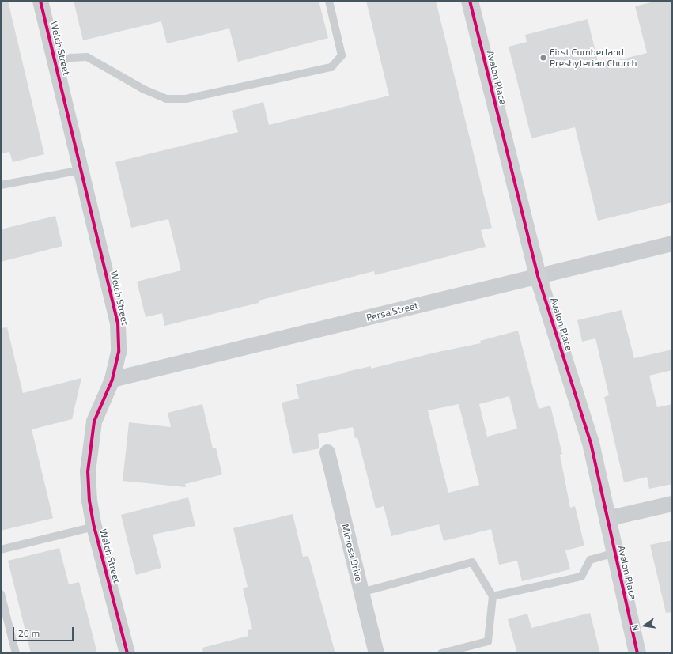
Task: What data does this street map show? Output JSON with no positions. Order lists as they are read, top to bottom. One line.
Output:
{"streets":{"street":["Welch Street","Avalon Place","Persa Street","Mimosa Drive"]},"crossings":[["Welch Street","Persa Street"],["Avalon Place","Persa Street"]],"places":["First Cumberland Presbyterian Church"],"scale_bar":"20 m","north":"left"}
